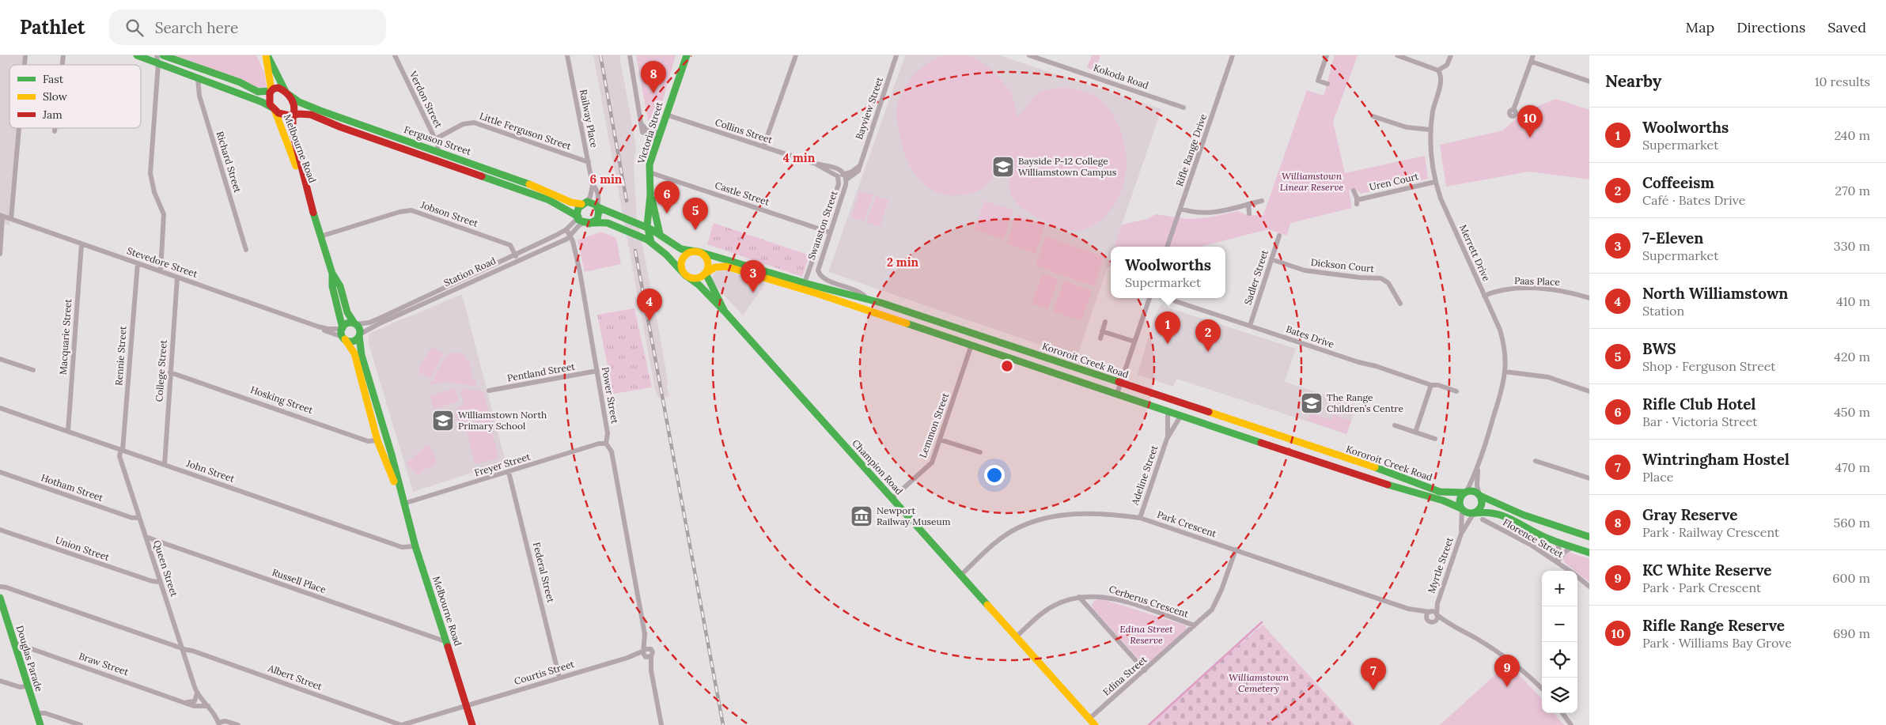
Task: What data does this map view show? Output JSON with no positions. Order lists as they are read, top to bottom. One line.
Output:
{"streets":{"main road":["Victoria Street","Ferguson Street","Melbourne Road","Kororoit Creek Road","Champion Road","Douglas Parade"],"street":["Kokoda Road","Verdon Street","Bayview Street","Railway Place","Little Ferguson Street","Collins Street","Rifle Range Drive","Richard Street","Uren Court","Castle Street","Jobson Street","Swanston Street","Merrett Drive","Stevedore Street","Dickson Court","Station Road","Sadler Street","Paas Place","Macquarie Street","Bates Drive","Rennie Street","College Street","Pentland Street","Power Street","Hosking Street","Lemmon Street","Freyer Street","John Street","Adeline Street","Hotham Street","Park Crescent","Florence Street","Union Street","Myrtle Street","Queen Street","Federal Street","Russell Place","Cerberus Crescent","Braw Street","Courtis Street","Edina Street","Albert Street"]},"crossings":[["Verdon Street","Little Ferguson Street"],["Verdon Street","Ferguson Street"],["Bayview Street","Swanston Street"],["Railway Place","Little Ferguson Street"],["Railway Place","Ferguson Street"],["Railway Place","Station Road"],["Collins Street","Victoria Street"],["Collins Street","Swanston Street"],["Victoria Street","Castle Street"],["Ferguson Street","Melbourne Road"],["Ferguson Street","Station Road"],["Melbourne Road","Jobson Street"],["Melbourne Road","Stevedore Street"],["Melbourne Road","Station Road"],["Melbourne Road","Hosking Street"],["Melbourne Road","Freyer Street"],["Melbourne Road","John Street"],["Melbourne Road","Russell Place"],["Melbourne Road","Courtis Street"],["Melbourne Road","Albert Street"],["Uren Court","Merrett Drive"],["Castle Street","Swanston Street"],["Jobson Street","Station Road"],["Swanston Street","Kororoit Creek Road"],["Merrett Drive","Paas Place"],["Merrett Drive","Kororoit Creek Road"],["Merrett Drive","Myrtle Street"],["Stevedore Street","Station Road"],["Stevedore Street","Macquarie Street"],["Stevedore Street","Rennie Street"],["Stevedore Street","College Street"],["Dickson Court","Sadler Street"],["Station Road","Power Street"],["Sadler Street","Bates Drive"],["Macquarie Street","John Street"],["Rennie Street","John Street"],["Rennie Street","Queen Street"],["Kororoit Creek Road","Lemmon Street"],["Kororoit Creek Road","Champion Road"],["Kororoit Creek Road","Adeline Street"],["Kororoit Creek Road","Myrtle Street"],["College Street","Hosking Street"],["College Street","John Street"],["Pentland Street","Power Street"],["Power Street","Freyer Street"],["Power Street","Courtis Street"],["Lemmon Street","Champion Road"],["Freyer Street","Federal Street"],["Champion Road","Park Crescent"],["Champion Road","Cerberus Crescent"],["Champion Road","Edina Street"],["John Street","Queen Street"],["Adeline Street","Park Crescent"],["Hotham Street","Queen Street"],["Park Crescent","Myrtle Street"],["Park Crescent","Edina Street"],["Union Street","Queen Street"],["Queen Street","Russell Place"],["Queen Street","Albert Street"],["Federal Street","Courtis Street"],["Cerberus Crescent","Edina Street"],["Douglas Parade","Braw Street"],["Courtis Street","Albert Street"]],"parks":["Williamstown Linear Reserve","Edina Street Reserve","Williamstown Cemetery"],"places":{"school or university":["Bayside P-12 College Williamstown Campus","The Range Children’s Centre","Williamstown North Primary School"],"museum":["Newport Railway Museum"]},"legend":["Fast","Slow","Jam"],"page":{"header":"Pathlet","search":"Search here","nav":["Map","Directions","Saved"],"heading":["Nearby","10 results"],"pins":["8","10","6","5","3","4","1","2","9","7"],"list":[{"mark":"1","name":"Woolworths","note":"Supermarket","value":"240 m"},{"mark":"2","name":"Coffeeism","note":"Café · Bates Drive","value":"270 m"},{"mark":"3","name":"7-Eleven","note":"Supermarket","value":"330 m"},{"mark":"4","name":"North Williamstown","note":"Station","value":"410 m"},{"mark":"5","name":"BWS","note":"Shop · Ferguson Street","value":"420 m"},{"mark":"6","name":"Rifle Club Hotel","note":"Bar · Victoria Street","value":"450 m"},{"mark":"7","name":"Wintringham Hostel","note":"Place","value":"470 m"},{"mark":"8","name":"Gray Reserve","note":"Park · Railway Crescent","value":"560 m"},{"mark":"9","name":"KC White Reserve","note":"Park · Park Crescent","value":"600 m"},{"mark":"10","name":"Rifle Range Reserve","note":"Park · Williams Bay Grove","value":"690 m"}],"popup":["Woolworths","Supermarket"],"map_buttons":["+","−"]},"rings":["4 min","6 min","2 min"]}
